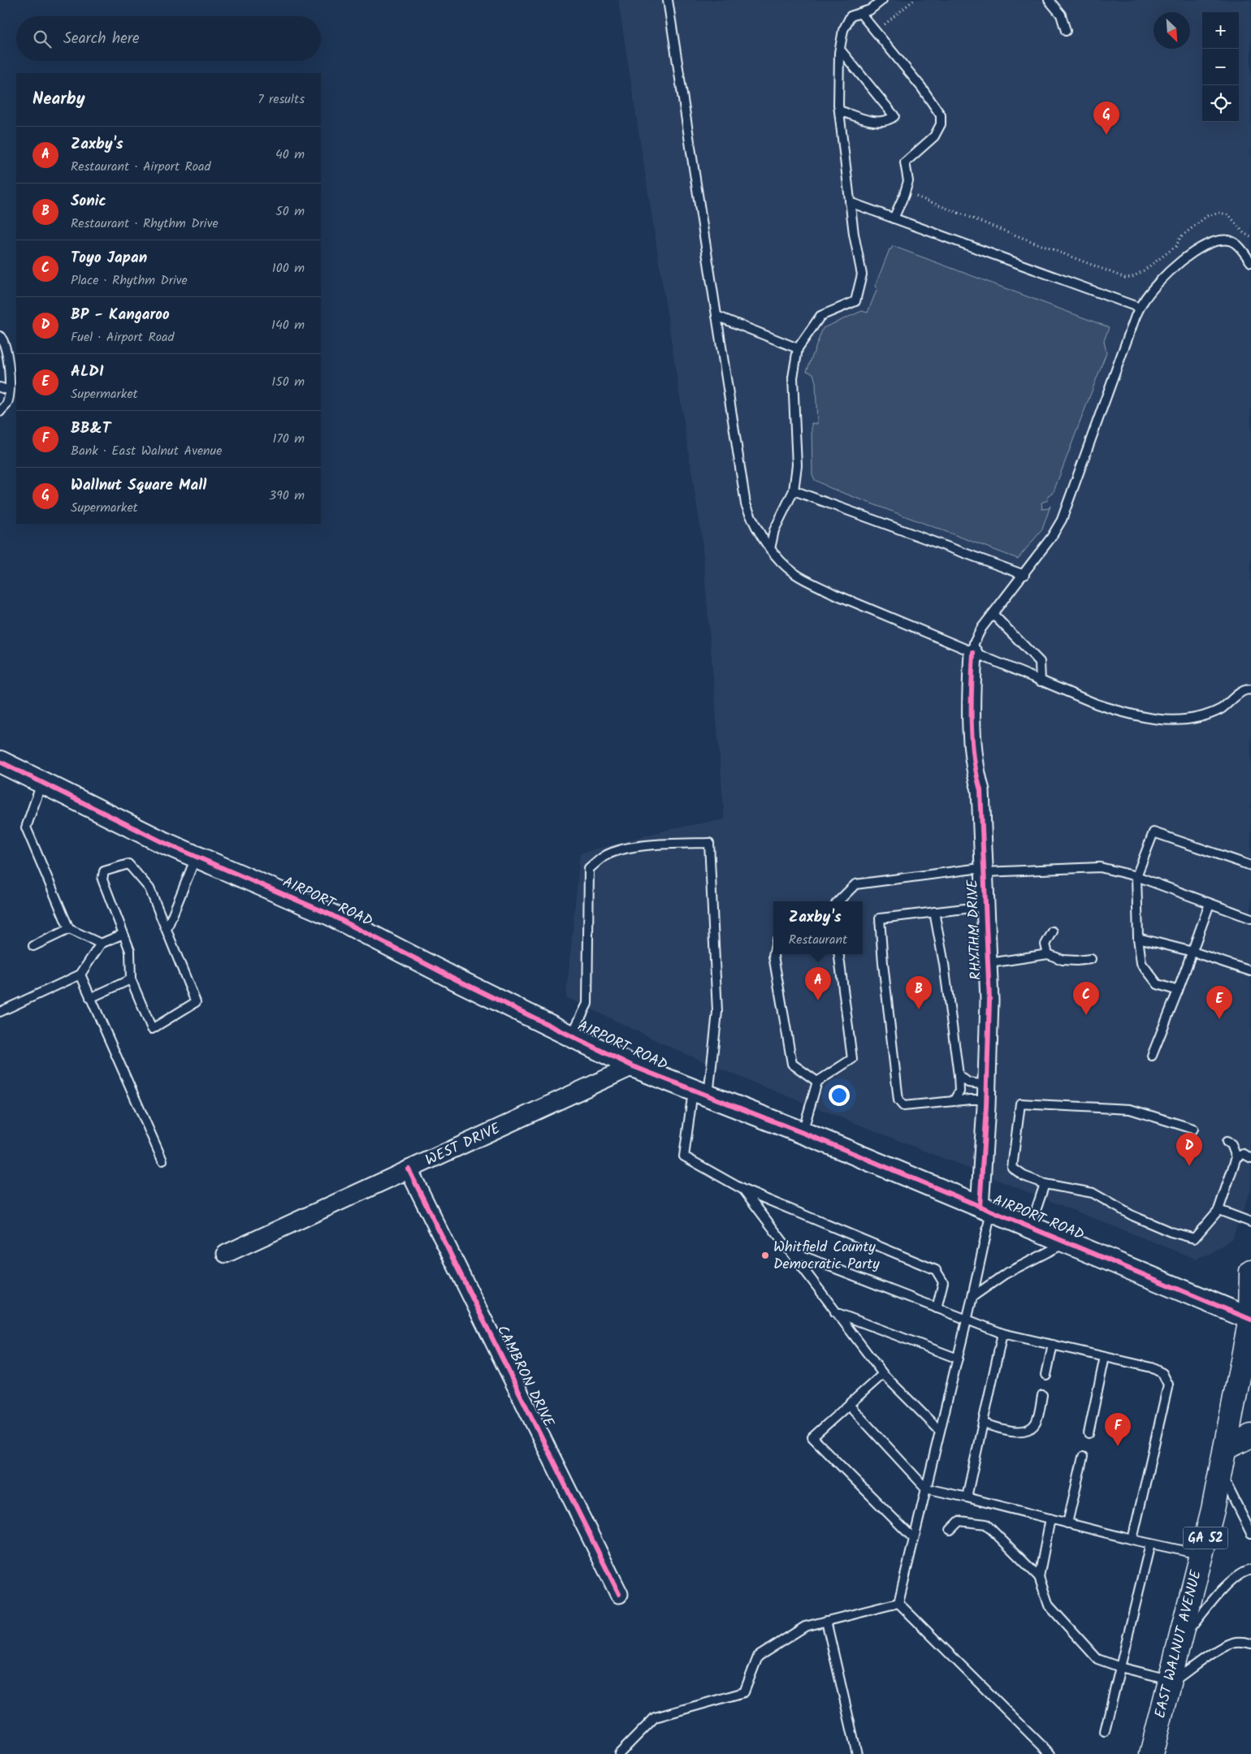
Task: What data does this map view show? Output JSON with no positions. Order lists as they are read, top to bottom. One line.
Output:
{"streets":{"main road":["GA 52","EAST WALNUT AVENUE"],"street":["AIRPORT ROAD","RHYTHM DRIVE","WEST DRIVE","CAMBRON DRIVE"]},"crossings":[["AIRPORT ROAD","RHYTHM DRIVE"],["AIRPORT ROAD","WEST DRIVE"],["AIRPORT ROAD","EAST WALNUT AVENUE"],["WEST DRIVE","CAMBRON DRIVE"]],"places":["Whitfield County Democratic Party"],"north":"bottom right","page":{"map_buttons":["+","−"],"search":"Search here","heading":["Nearby","7 results"],"pins":["G","A","B","C","E","D","F"],"list":[{"mark":"A","name":"Zaxby's","note":"Restaurant · Airport Road","value":"40 m"},{"mark":"B","name":"Sonic","note":"Restaurant · Rhythm Drive","value":"50 m"},{"mark":"C","name":"Toyo Japan","note":"Place · Rhythm Drive","value":"100 m"},{"mark":"D","name":"BP - Kangaroo","note":"Fuel · Airport Road","value":"140 m"},{"mark":"E","name":"ALDI","note":"Supermarket","value":"150 m"},{"mark":"F","name":"BB&T","note":"Bank · East Walnut Avenue","value":"170 m"},{"mark":"G","name":"Wallnut Square Mall","note":"Supermarket","value":"390 m"}],"popup":["Zaxby's","Restaurant"]}}
